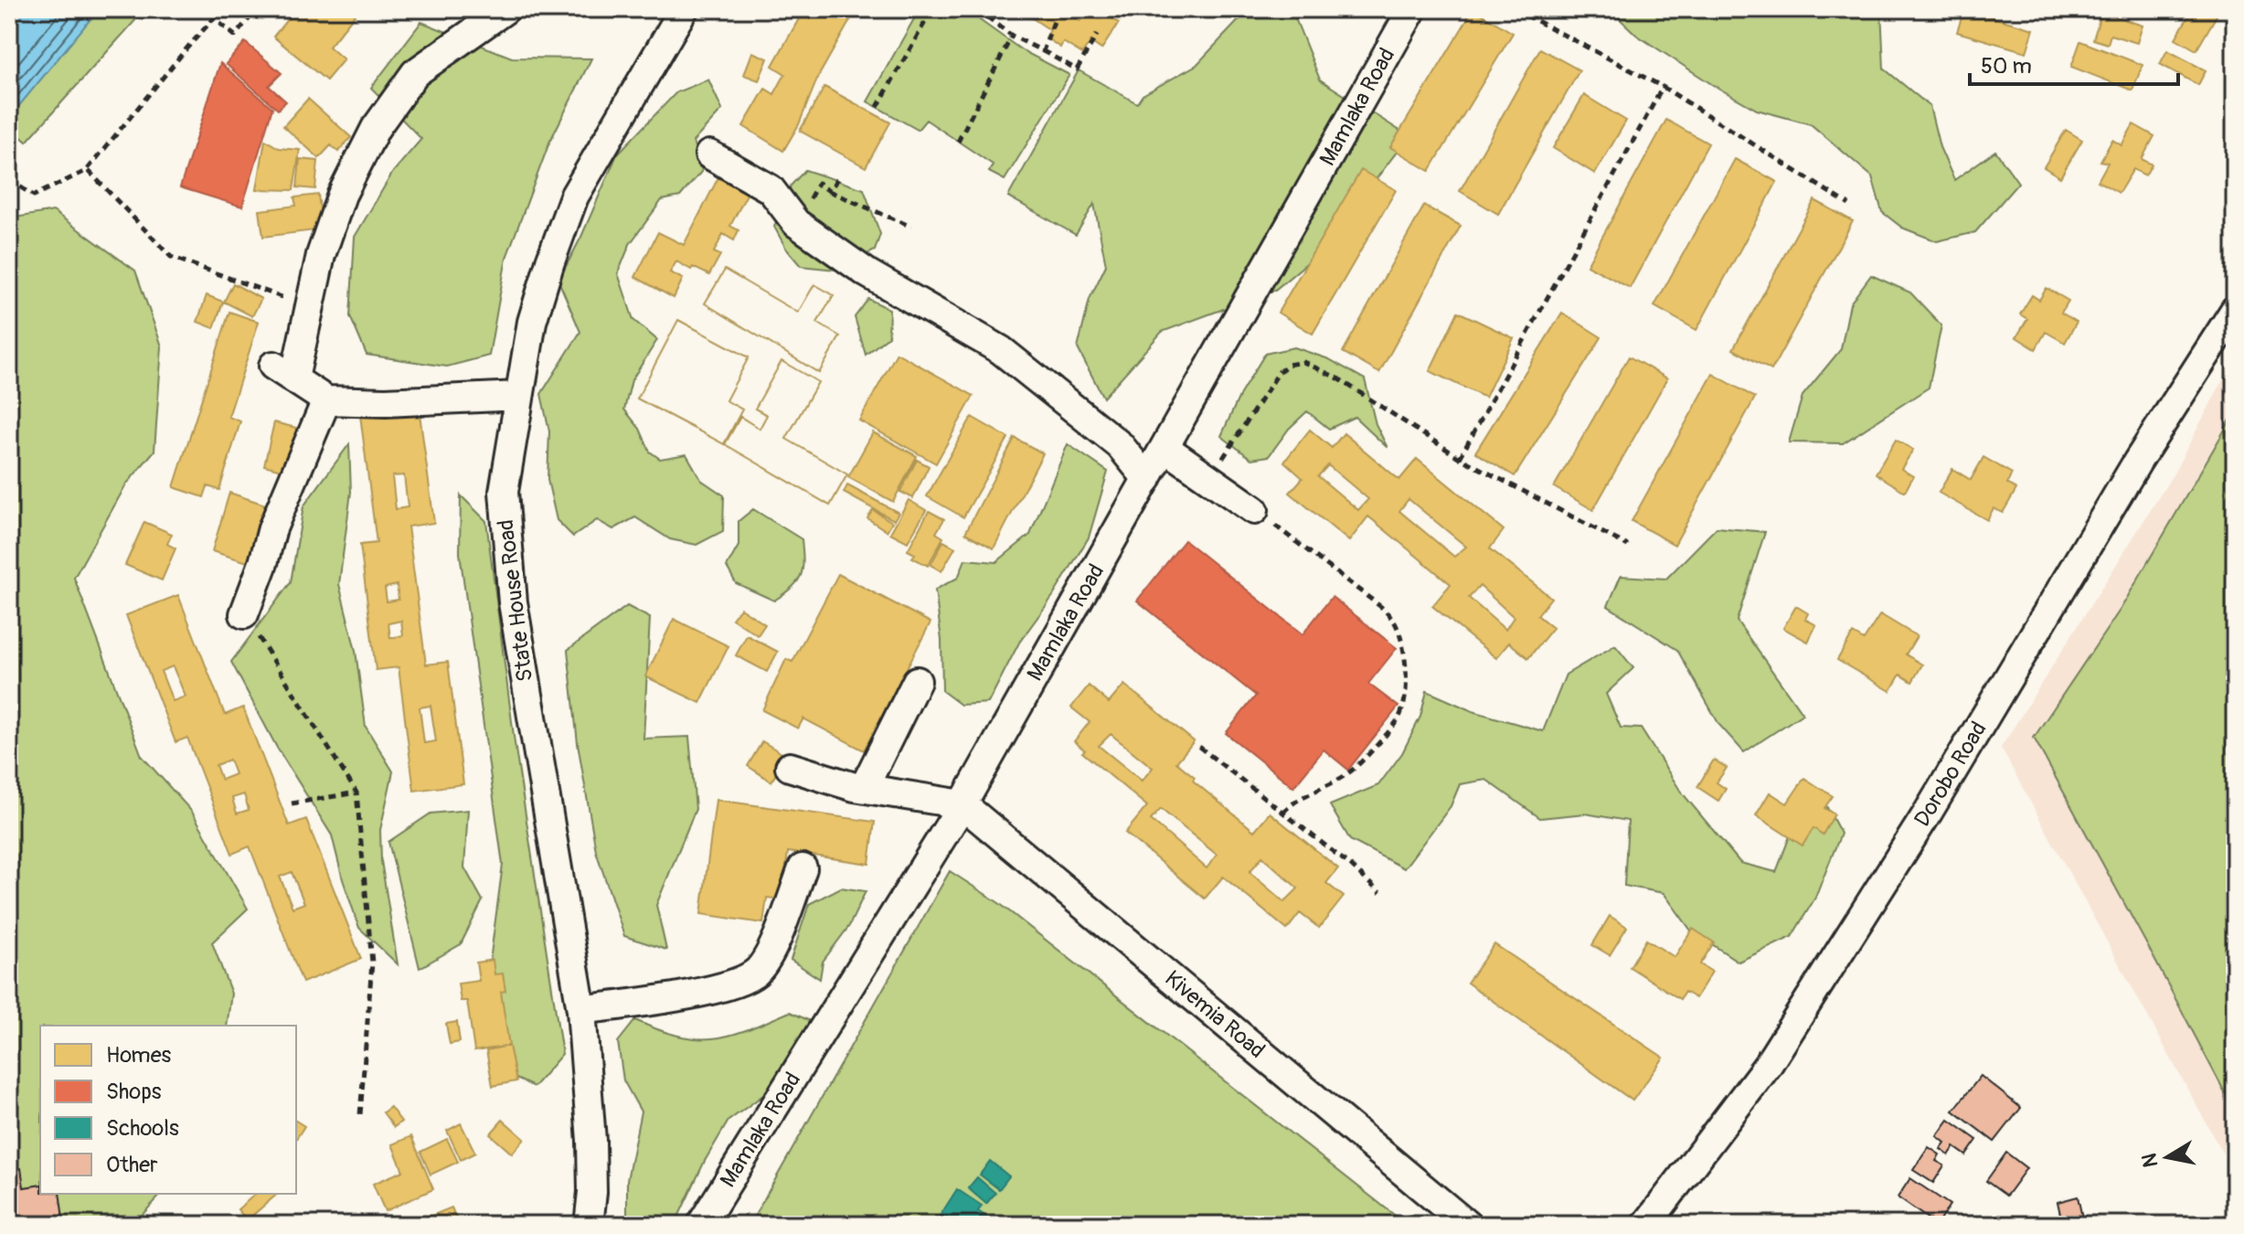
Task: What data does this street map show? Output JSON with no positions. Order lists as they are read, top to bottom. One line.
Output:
{"streets":{"street":["Mamlaka Road","State House Road","Dorobo Road","Kivemia Road"]},"crossings":[["Mamlaka Road","Kivemia Road"]],"legend":["Homes","Shops","Schools","Other"],"scale_bar":"50 m","north":"left"}
